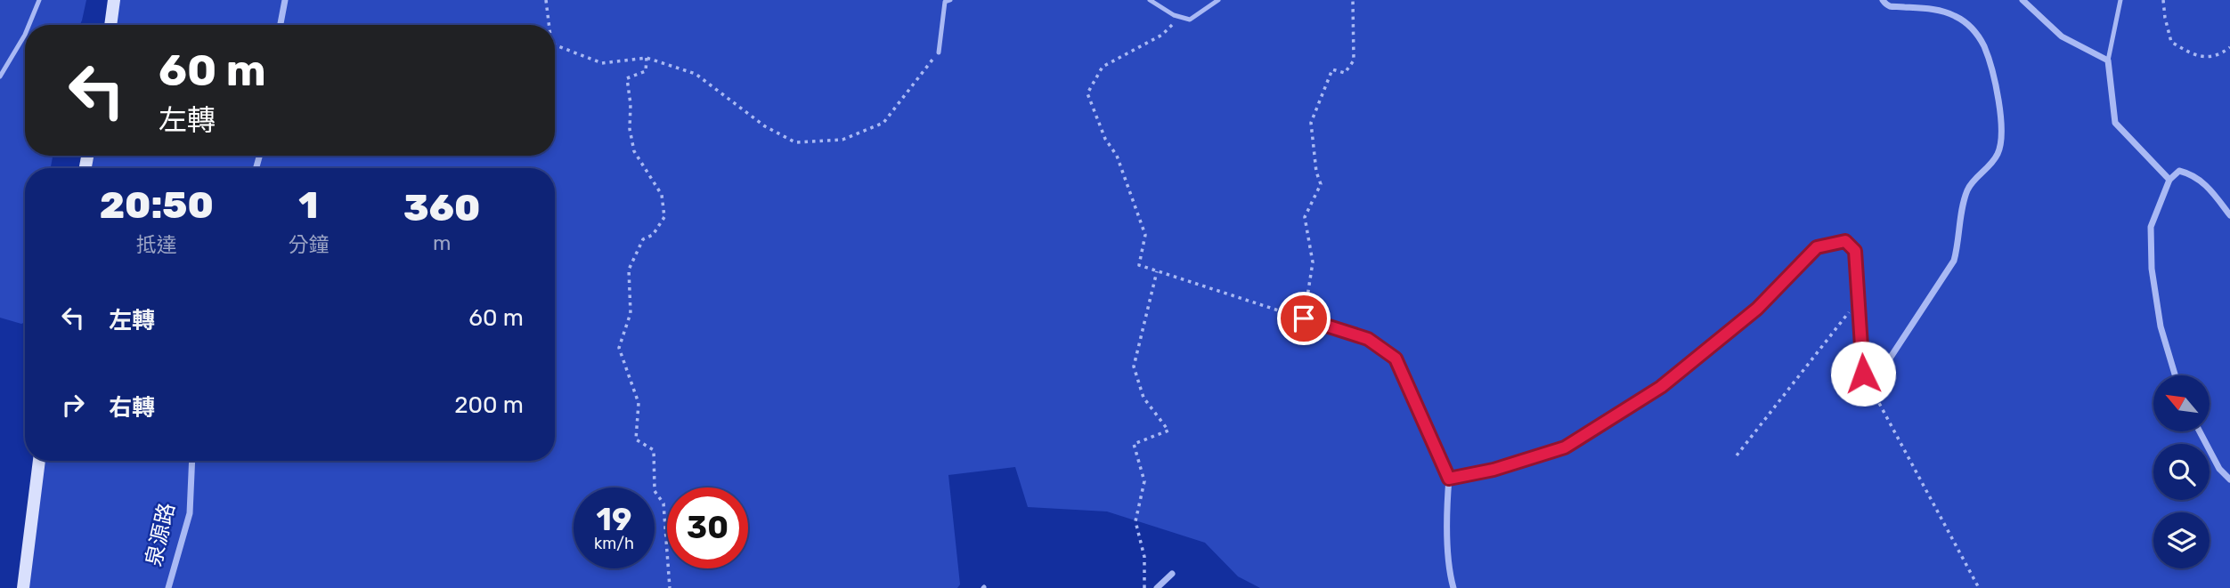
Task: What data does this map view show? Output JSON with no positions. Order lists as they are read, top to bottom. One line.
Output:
{"streets":{"street":["泉源路"]},"north":"top left","page":{"turn":["60 m","左轉"],"eta":["20:50","抵達","1","分鐘","360","m"],"list":[{"name":"左轉","value":"60 m"},{"name":"右轉","value":"200 m"}],"speed":"19 km/h","limit":"30"}}
